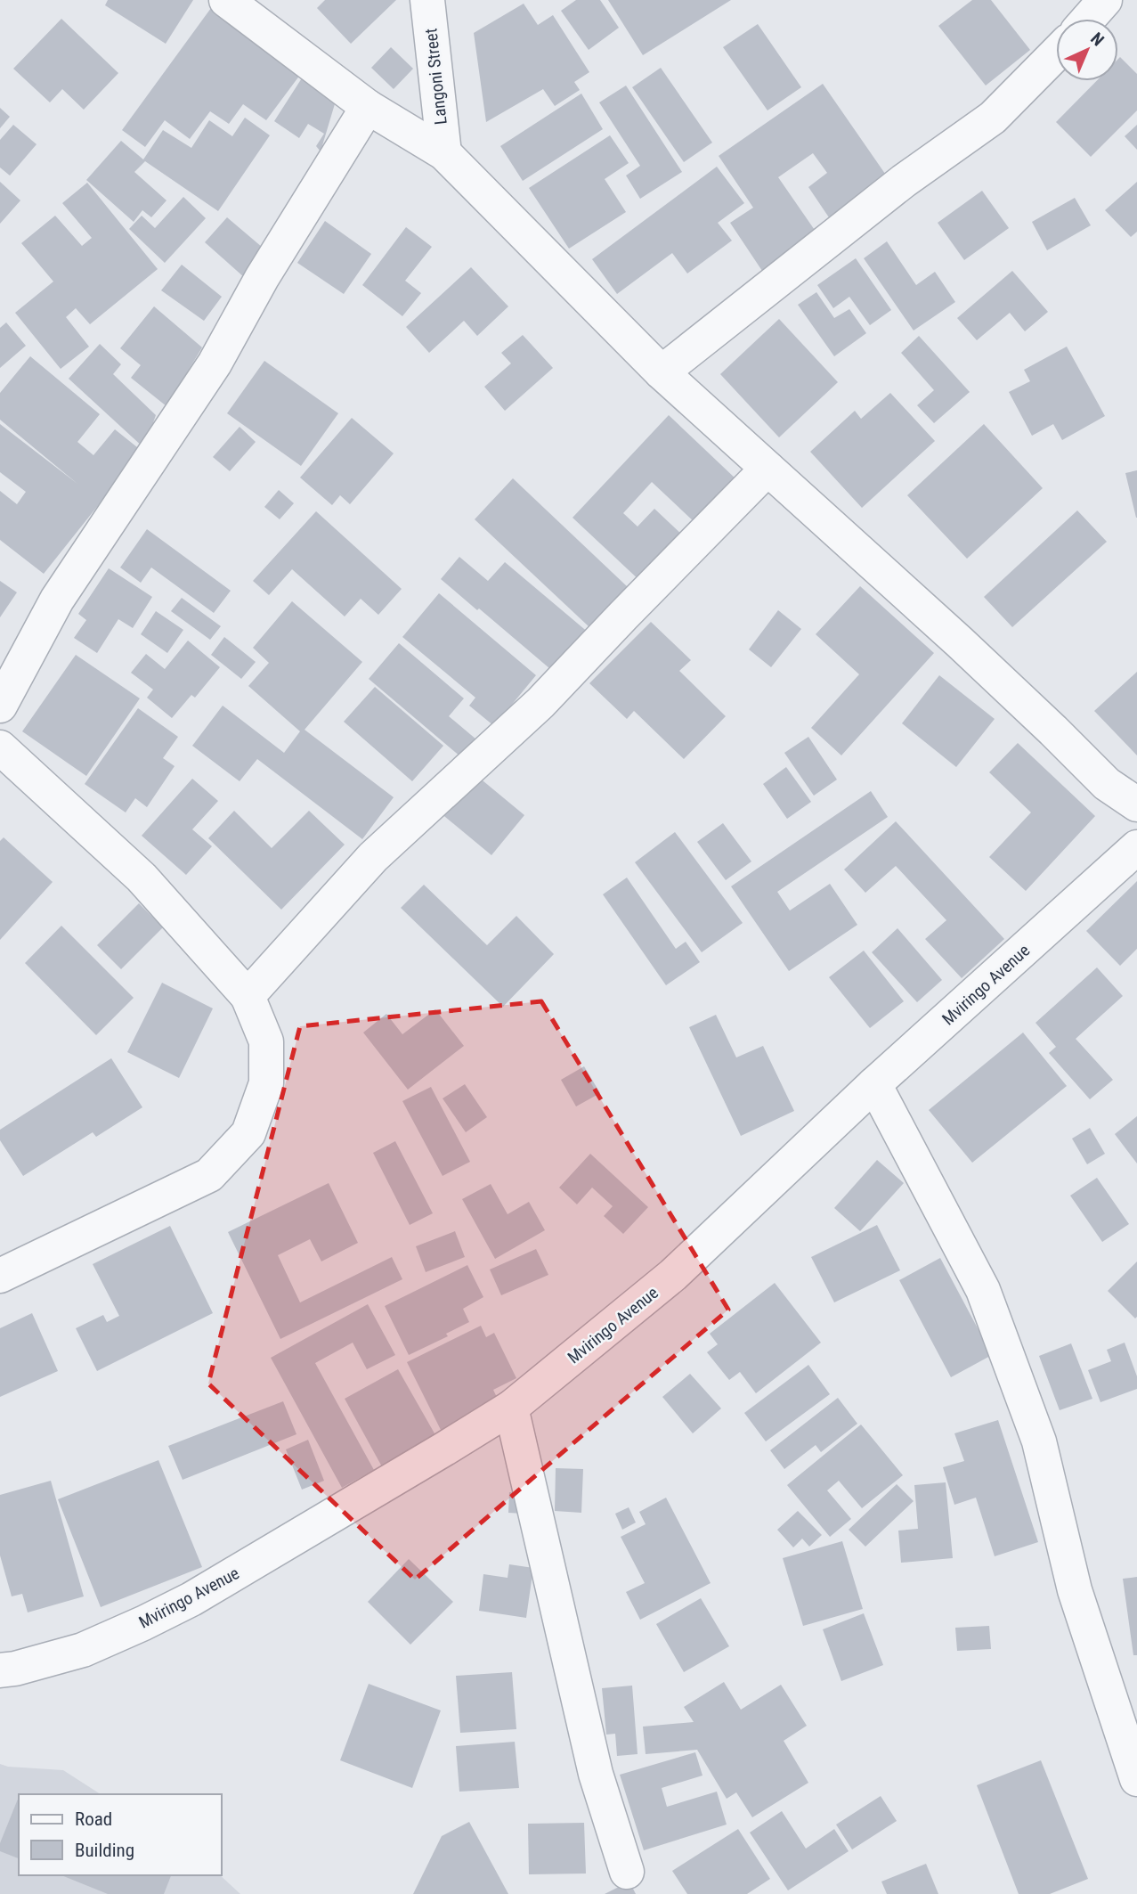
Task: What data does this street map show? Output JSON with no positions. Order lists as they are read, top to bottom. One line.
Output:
{"streets":{"street":["Langoni Street","Mviringo Avenue"]},"legend":["Road","Building"],"north":"top right"}
